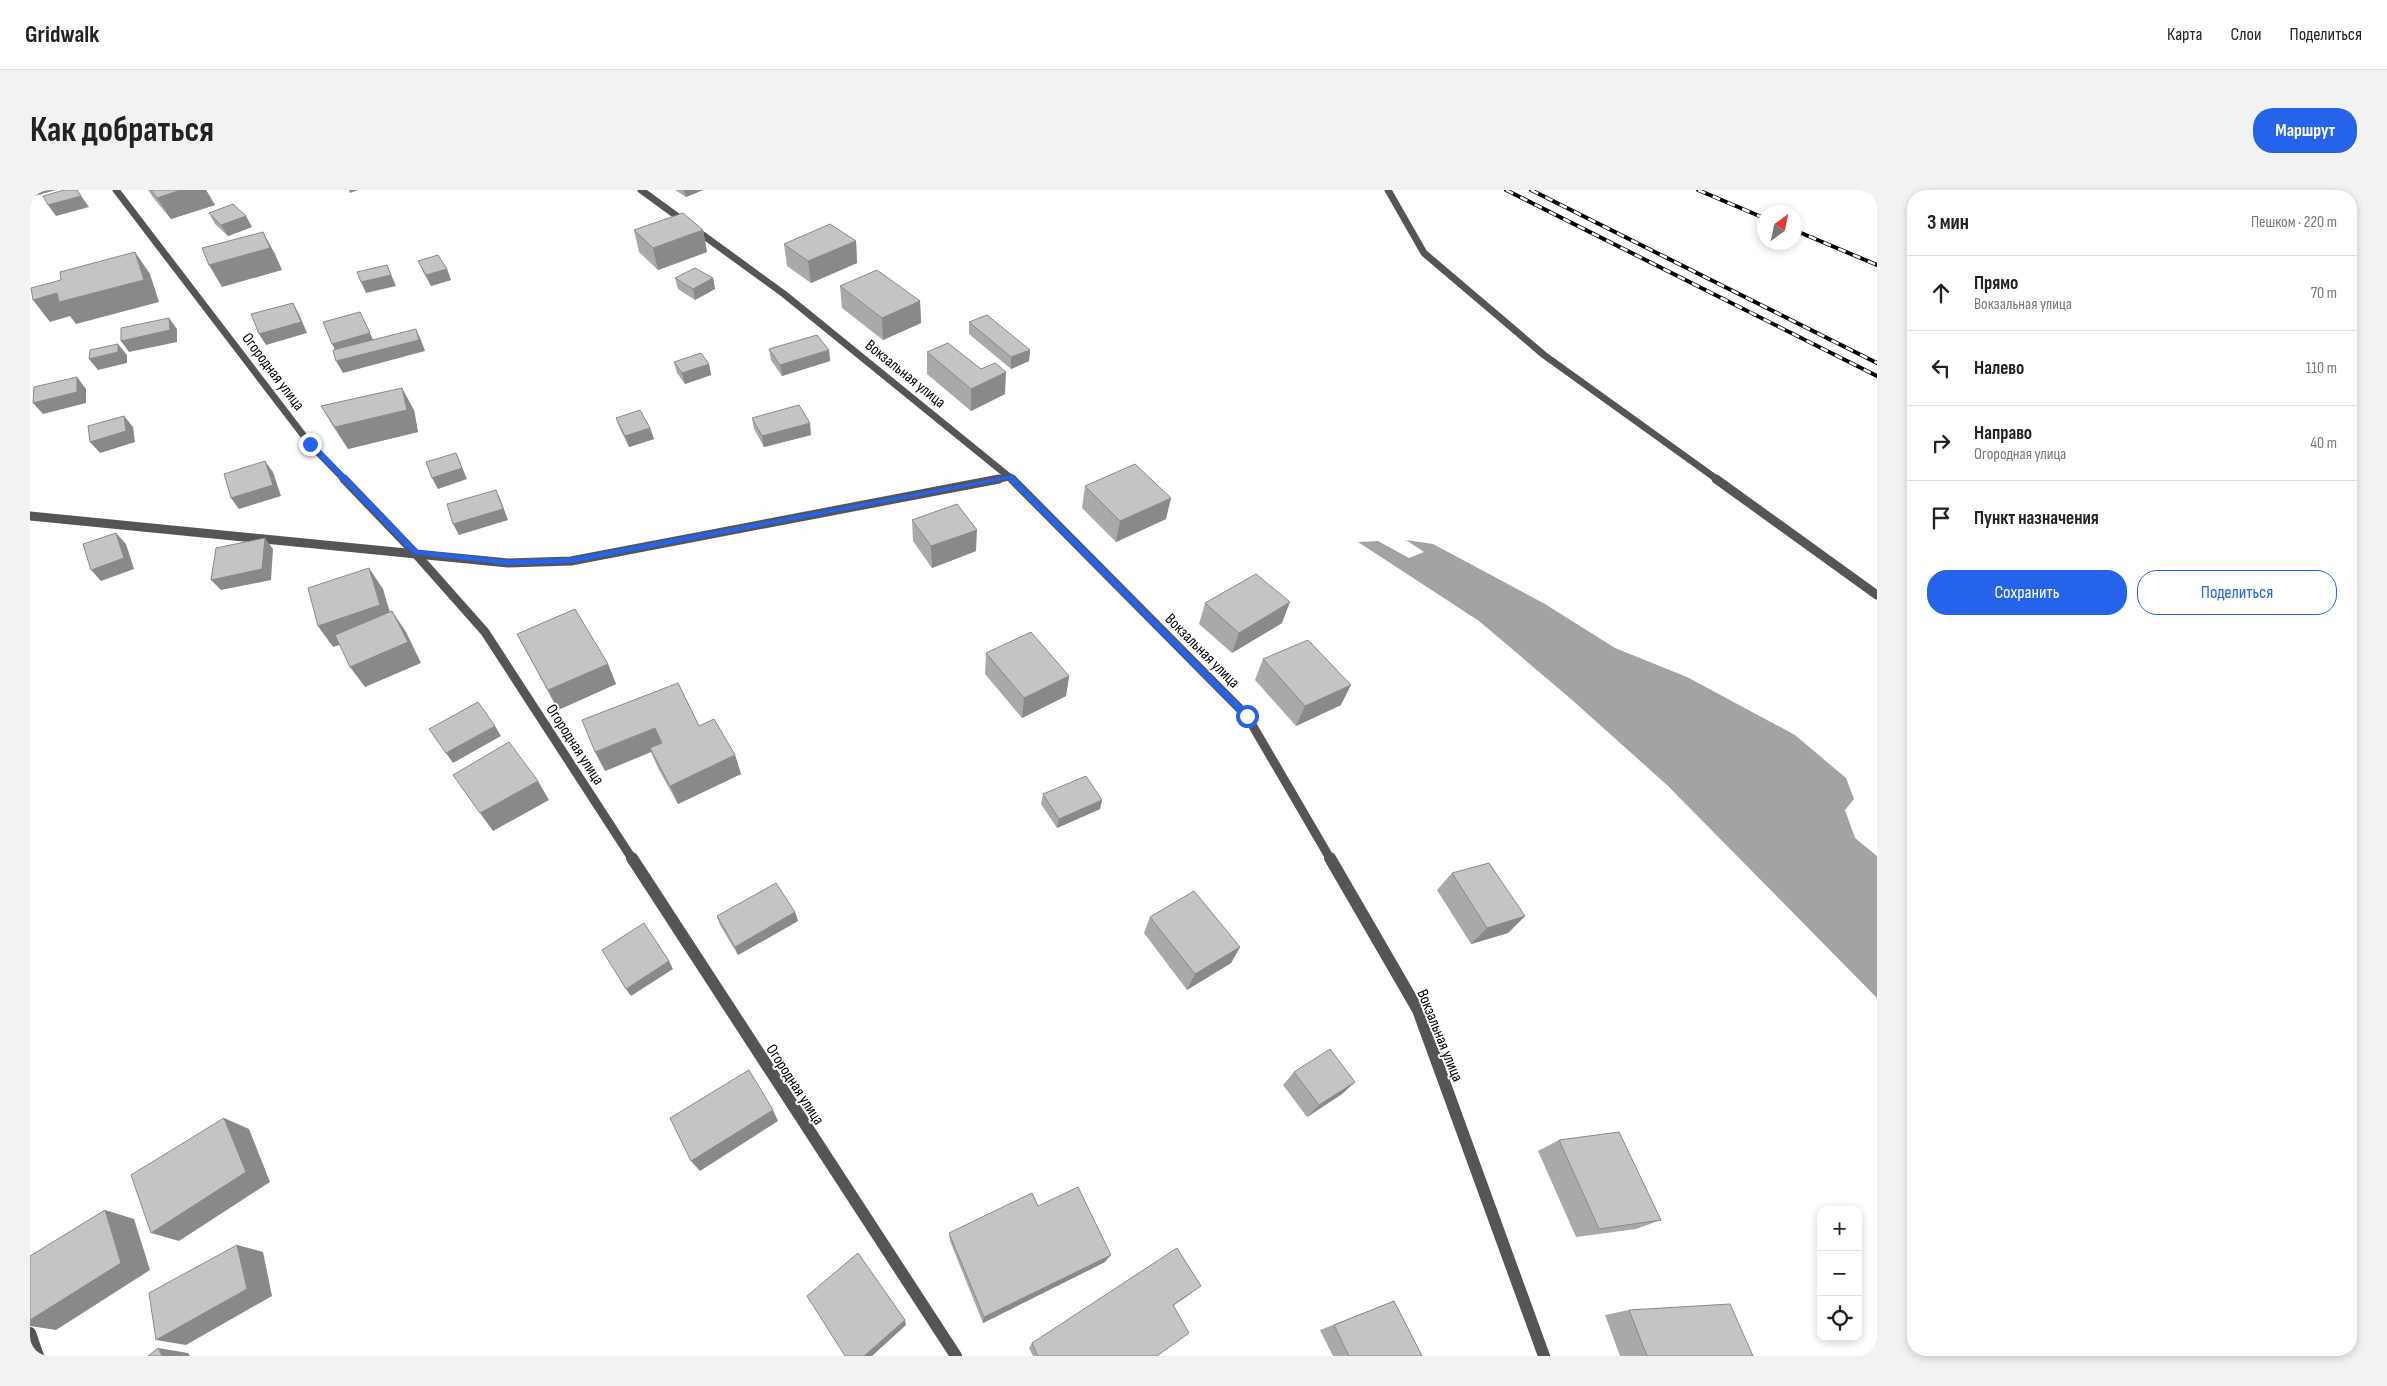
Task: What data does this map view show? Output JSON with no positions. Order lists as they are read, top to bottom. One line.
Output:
{"streets":{"street":["Огородная улица","Вокзальная улица"]},"north":"top right","page":{"header":"Gridwalk","nav":["Карта","Слои","Поделиться"],"buttons":["Маршрут",["Сохранить","Поделиться"]],"title":"Как добраться","heading":["3 мин","Пешком · 220 m"],"list":[["Прямо","Вокзальная улица","70 m"],["Налево","110 m"],["Направо","Огородная улица","40 m"],"Пункт назначения"],"map_buttons":["+","−"]}}
